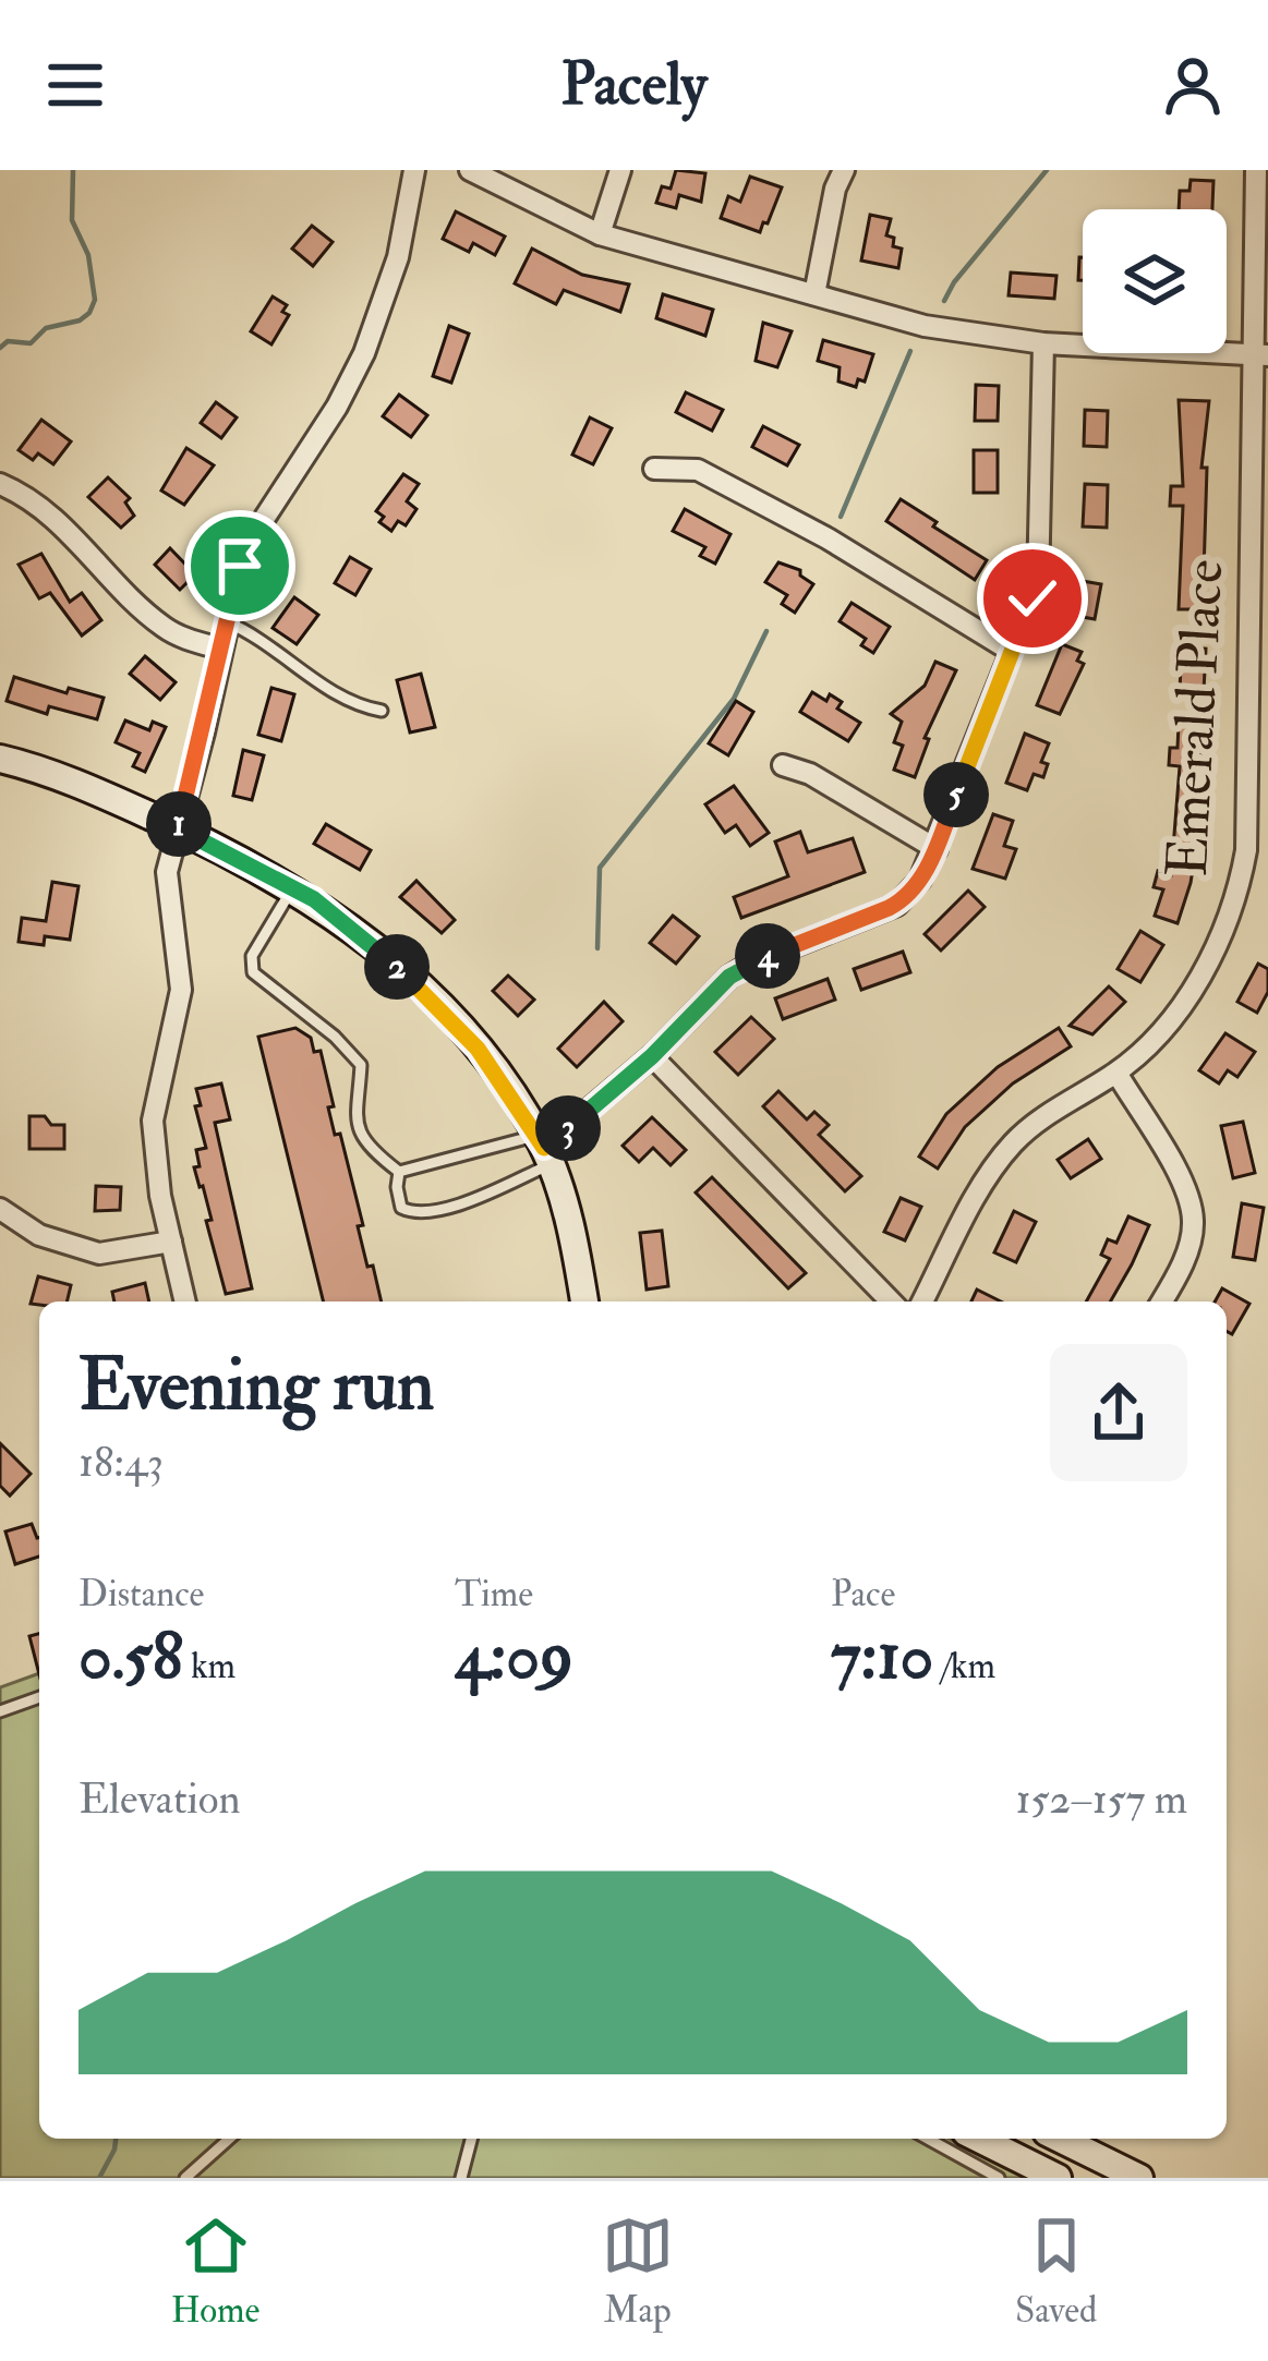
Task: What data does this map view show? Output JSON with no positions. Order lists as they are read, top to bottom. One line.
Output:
{"streets":{"street":["Emerald Place"]},"page":{"header":"Pacely","pins":["5","1","4","2","3"],"heading":["Evening run","18:43"],"stats":[["Distance","0.58 km"],["Time","4:09"],["Pace","7:10 /km"]],"chart":["Elevation","152–157 m"],"tabs":["Home","Map","Saved"]}}
